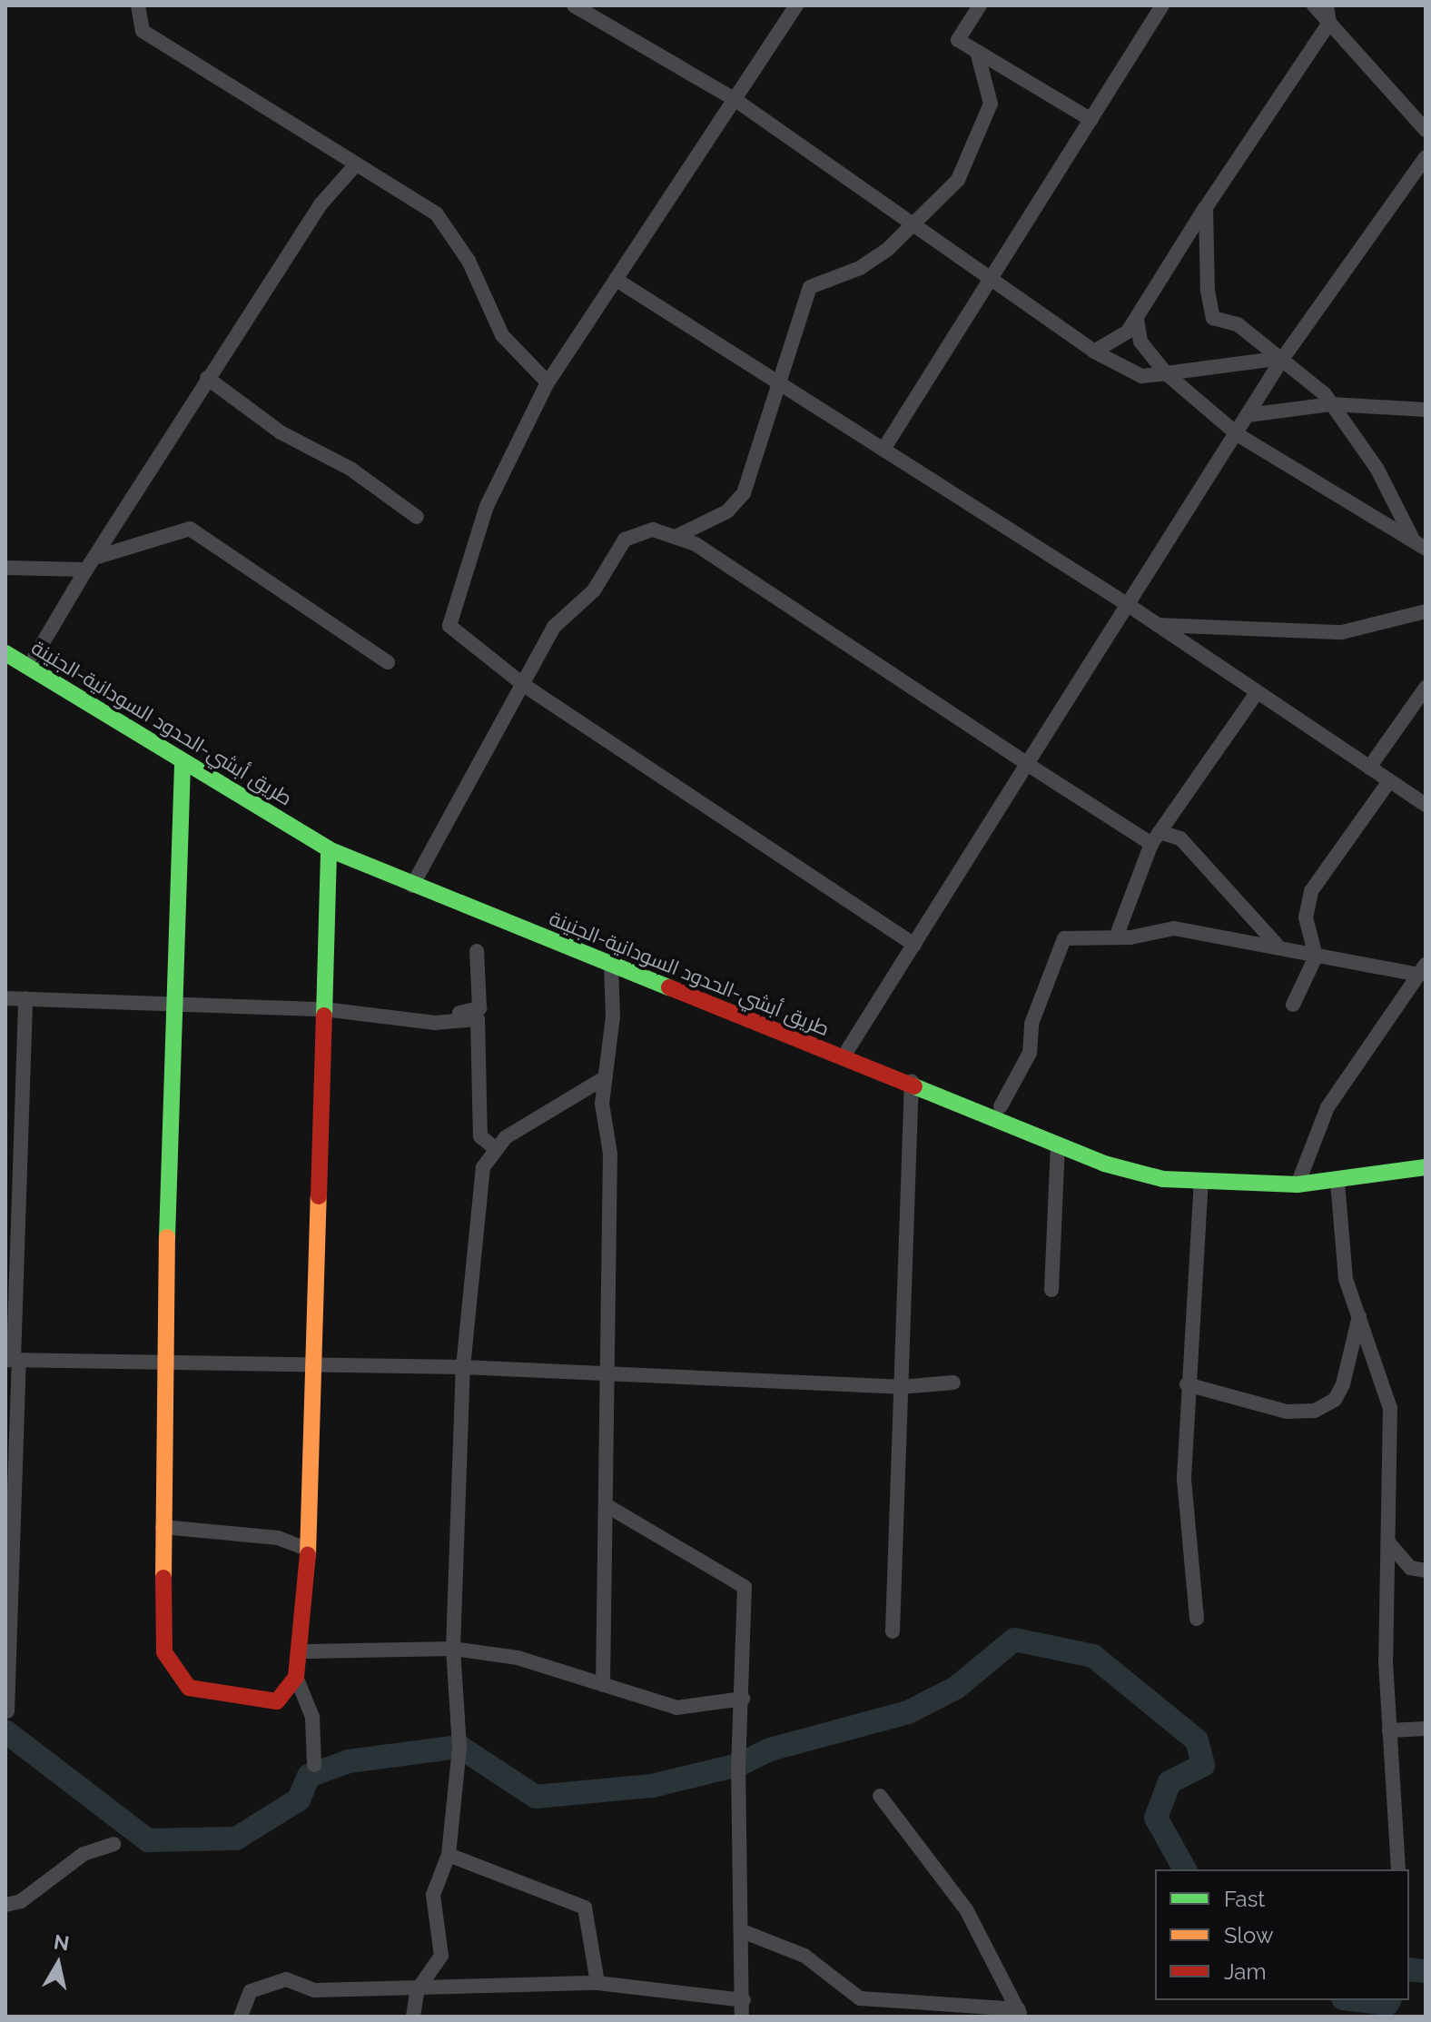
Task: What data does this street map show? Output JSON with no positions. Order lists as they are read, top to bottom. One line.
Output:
{"streets":{"main road":["طريق أبشي-الحدود السودانية-الجنينة"]},"legend":["Fast","Slow","Jam"],"north":"top"}
